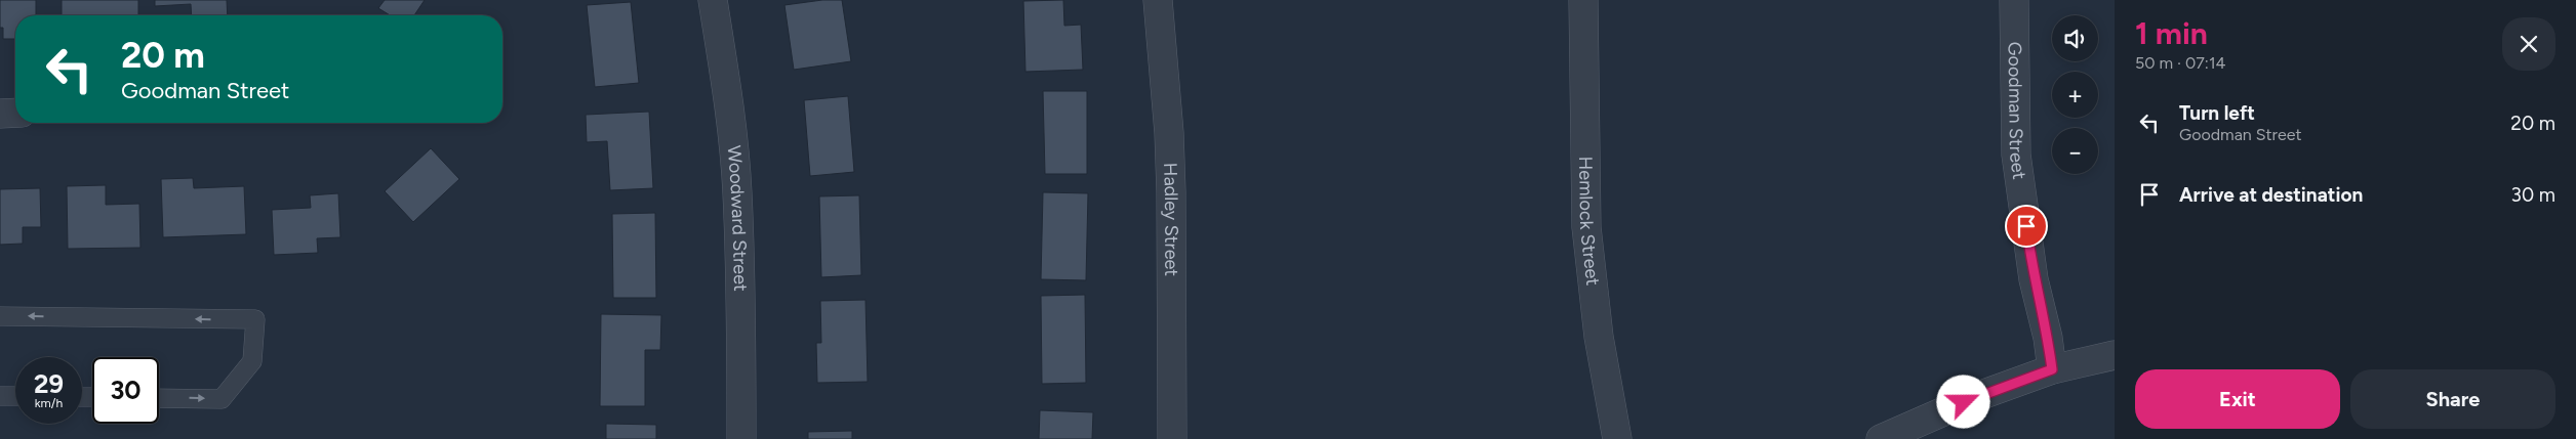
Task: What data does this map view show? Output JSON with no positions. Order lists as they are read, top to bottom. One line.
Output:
{"streets":{"street":["Goodman Street","Woodward Street","Hadley Street","Hemlock Street"]},"page":{"heading":["1 min","50 m · 07:14"],"map_buttons":["+","−"],"turn":["20 m","Goodman Street"],"list":[{"name":"Turn left","note":"Goodman Street","value":"20 m"},{"name":"Arrive at destination","value":"30 m"}],"speed":"29 km/h","limit":"30","buttons":["Exit","Share"]}}
